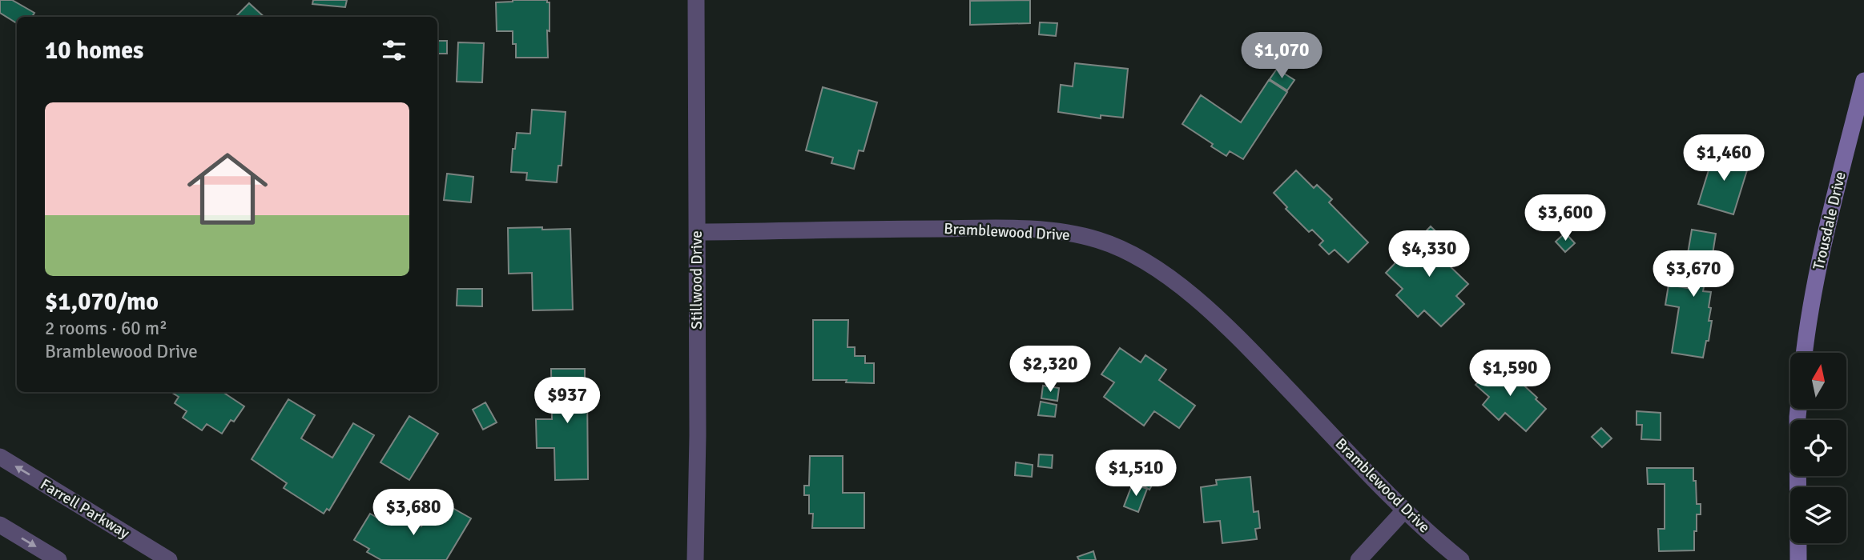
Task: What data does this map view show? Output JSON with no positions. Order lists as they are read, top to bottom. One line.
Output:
{"streets":{"street":["Trousdale Drive","Bramblewood Drive","Stillwood Drive","Farrell Parkway"]},"crossings":[["Bramblewood Drive","Stillwood Drive"]],"north":"top","page":{"heading":"10 homes","price":["$1,070","$1,460","$3,600","$4,330","$3,670","$2,320","$1,590","$937","$1,510","$3,680"],"list":[{"name":"$1,070/mo","note":"2 rooms · 60 m² · Bramblewood Drive"}]}}
